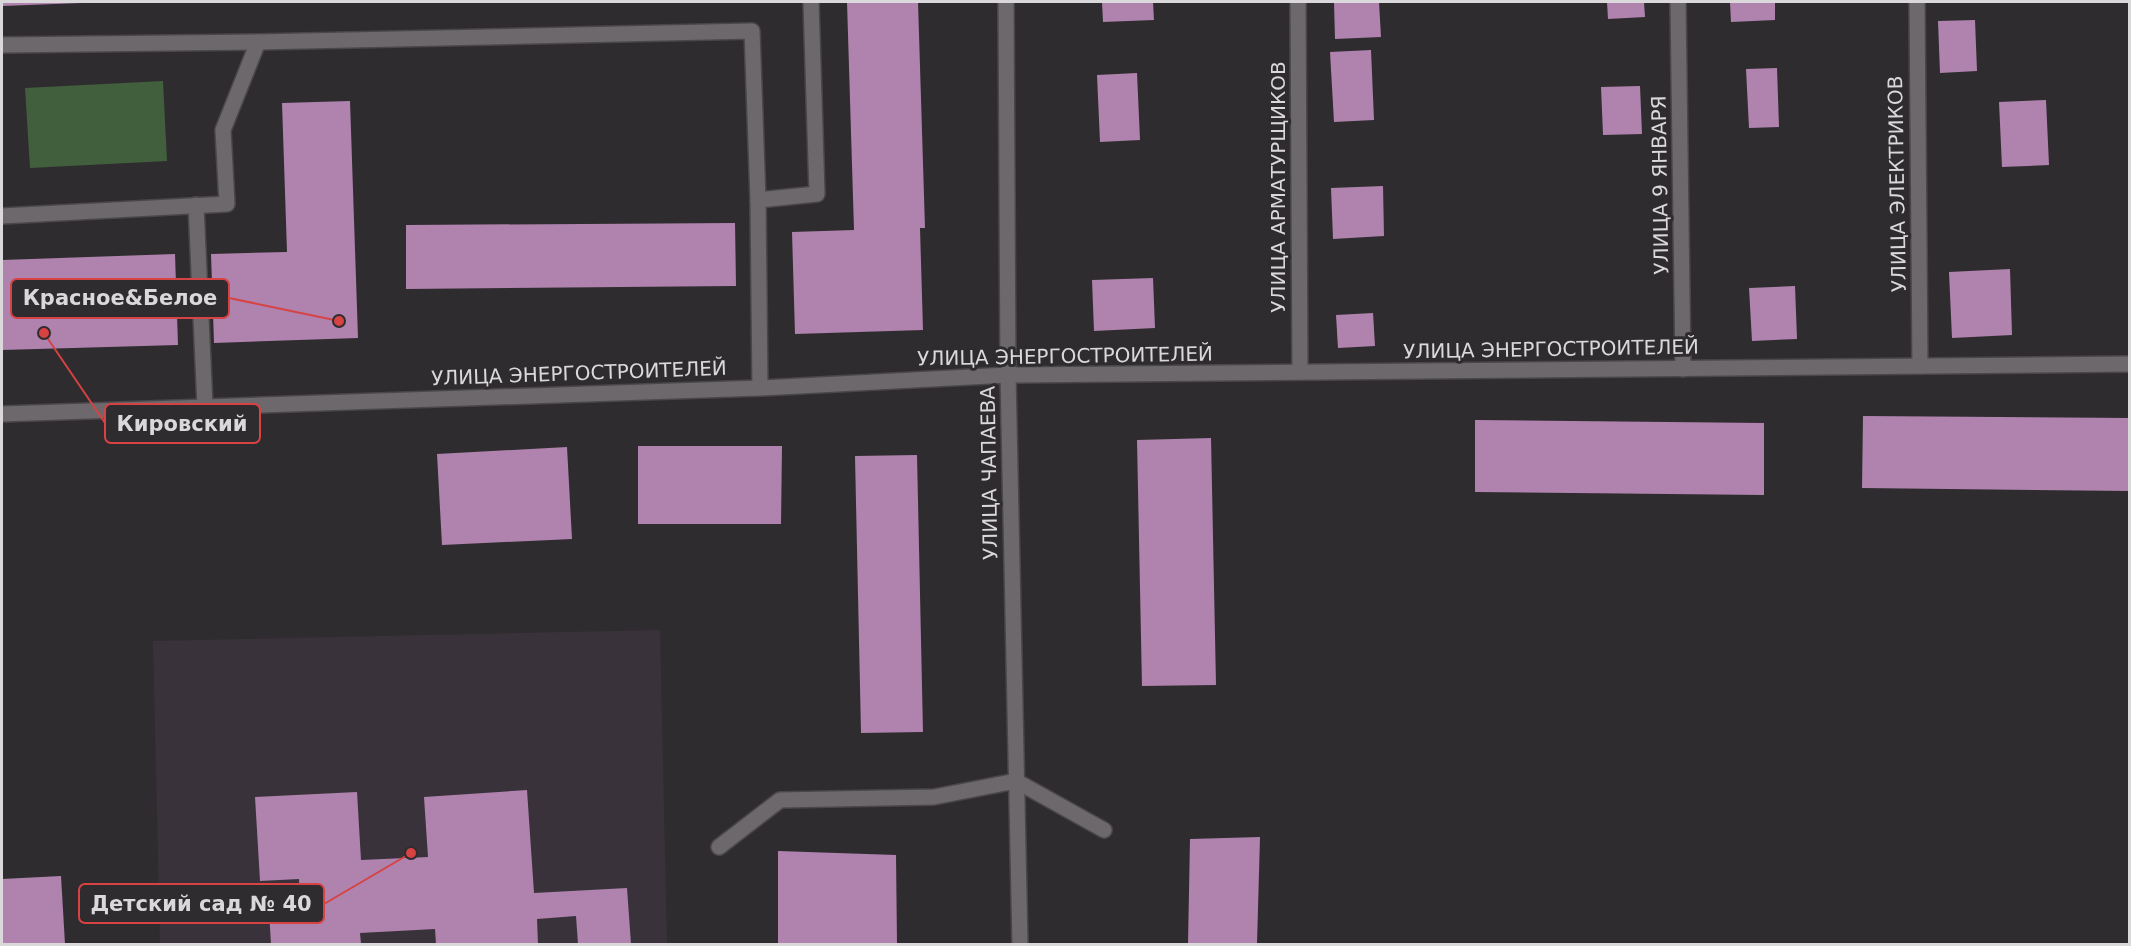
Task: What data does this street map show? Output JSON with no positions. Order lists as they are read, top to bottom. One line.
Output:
{"streets":{"street":["УЛИЦА ЭЛЕКТРИКОВ","УЛИЦА 9 ЯНВАРЯ","УЛИЦА АРМАТУРЩИКОВ","УЛИЦА ЭНЕРГОСТРОИТЕЛЕЙ","УЛИЦА ЧАПАЕВА"]},"crossings":[["УЛИЦА ЭЛЕКТРИКОВ","УЛИЦА ЭНЕРГОСТРОИТЕЛЕЙ"],["УЛИЦА 9 ЯНВАРЯ","УЛИЦА ЭНЕРГОСТРОИТЕЛЕЙ"],["УЛИЦА АРМАТУРЩИКОВ","УЛИЦА ЭНЕРГОСТРОИТЕЛЕЙ"],["УЛИЦА ЭНЕРГОСТРОИТЕЛЕЙ","УЛИЦА ЧАПАЕВА"]],"places":["Красное&Белое","Кировский","Детский сад № 40"]}
